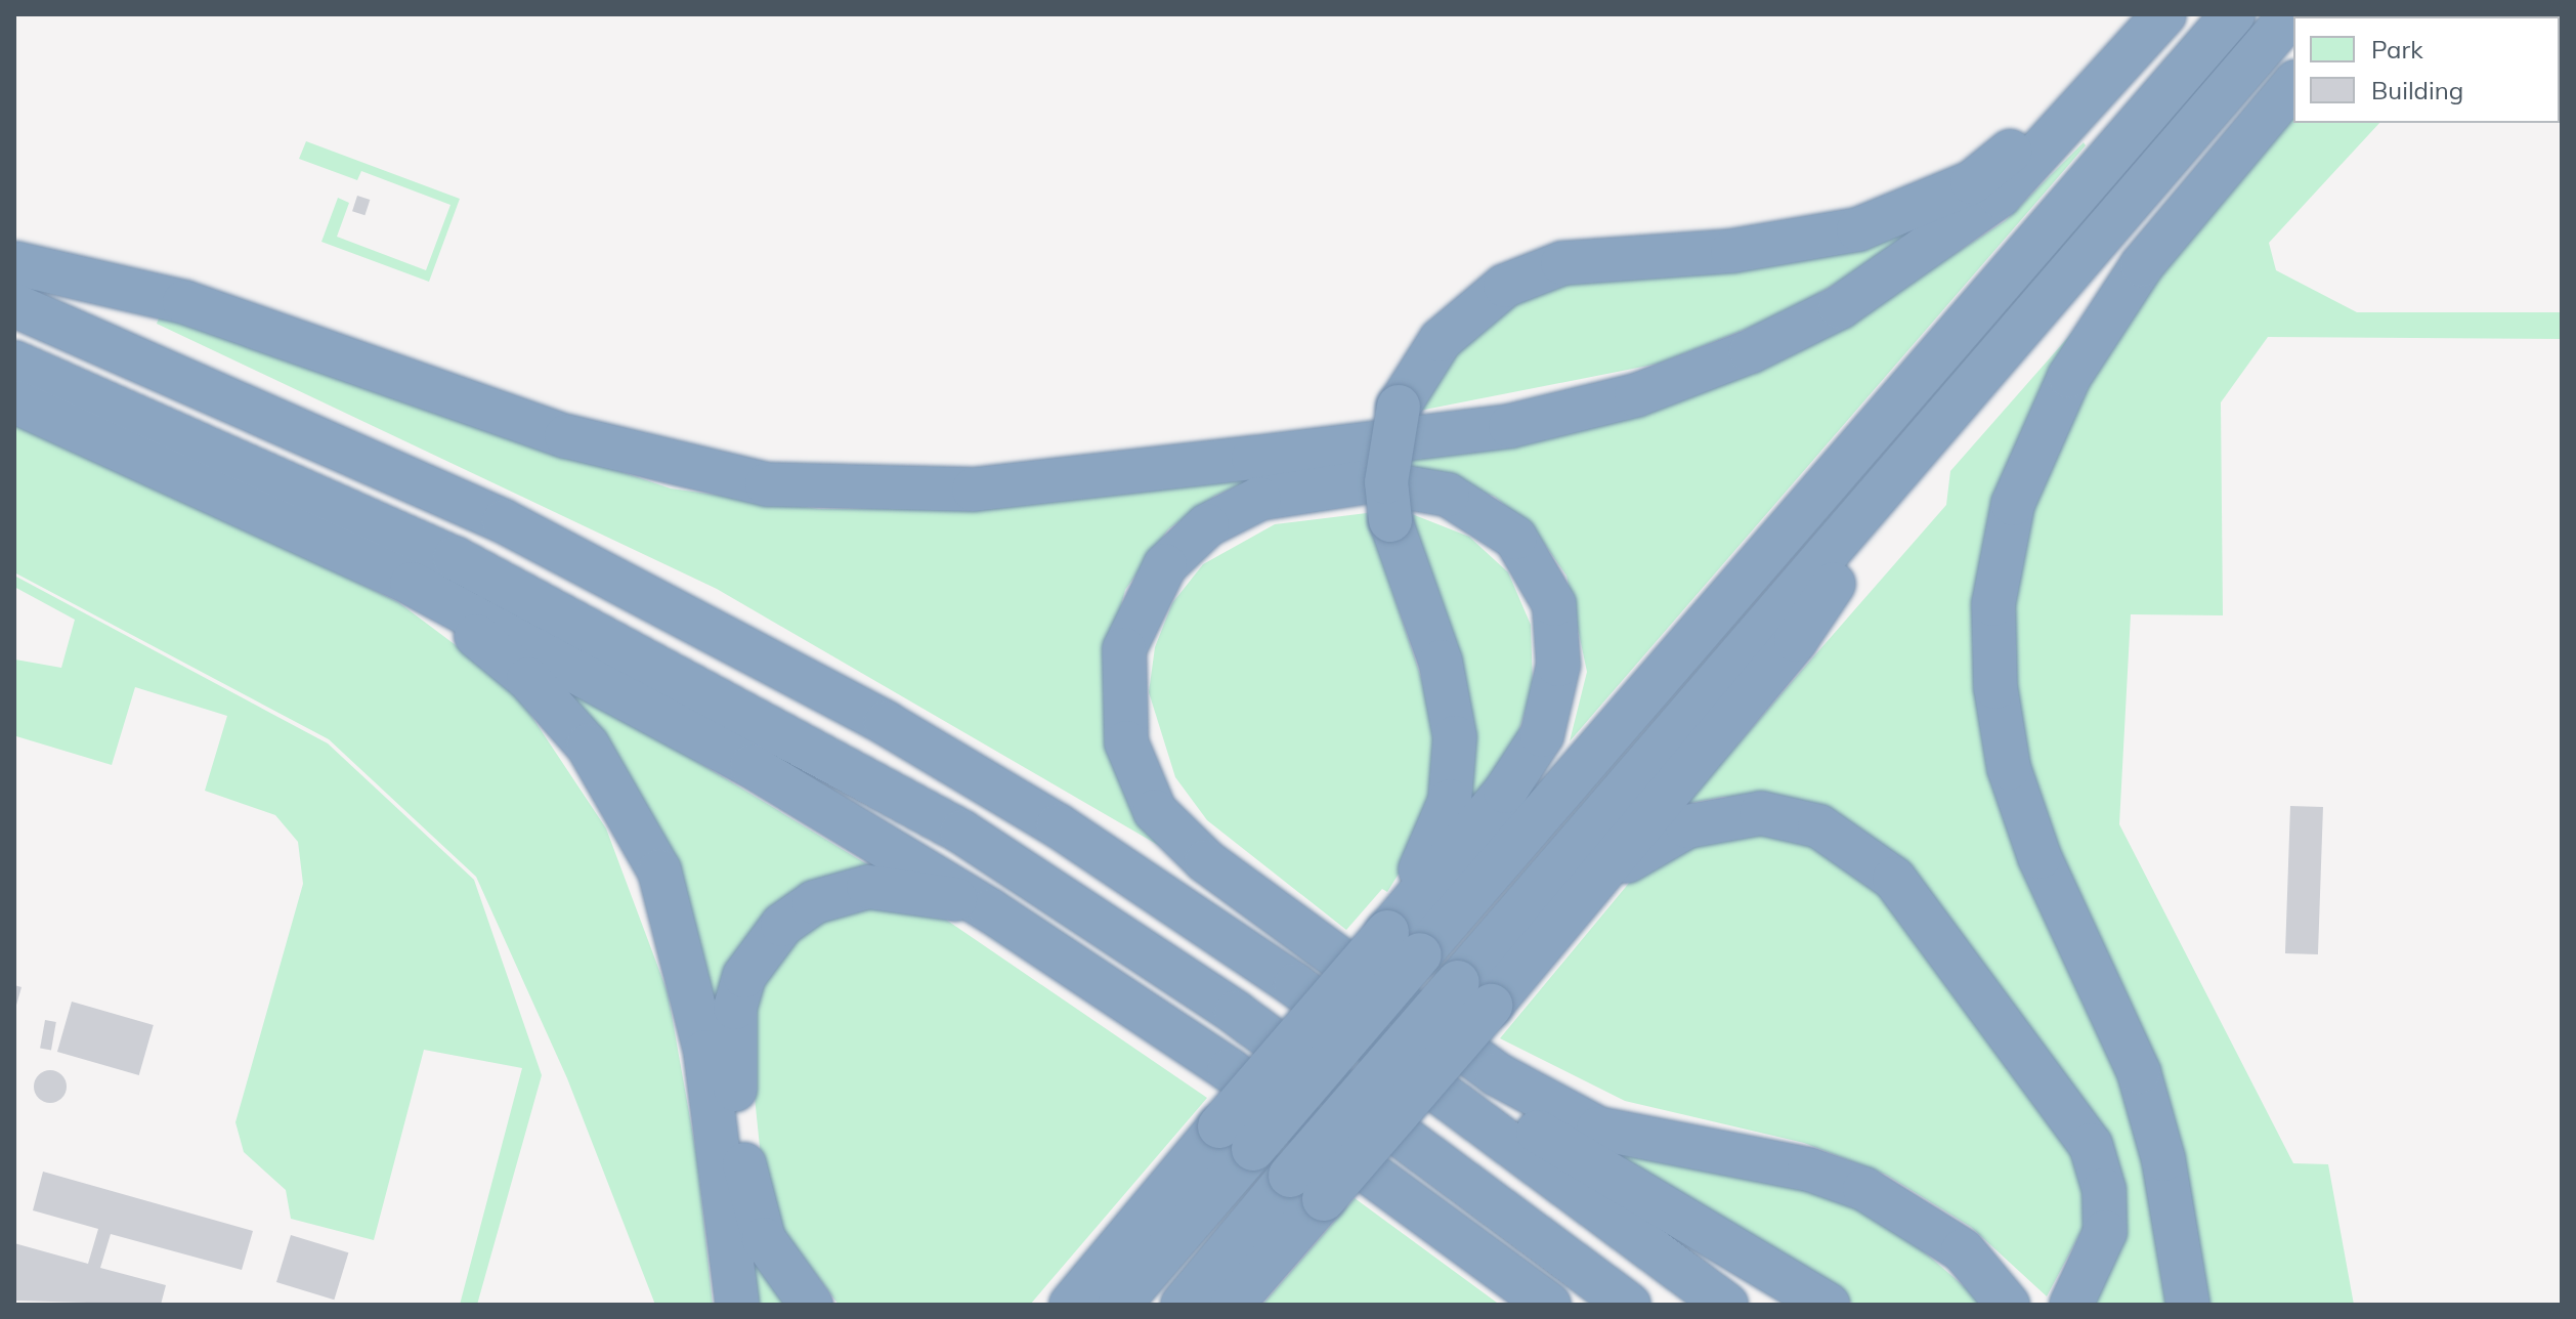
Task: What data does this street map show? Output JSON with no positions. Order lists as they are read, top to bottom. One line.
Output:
{"legend":["Park","Building"]}
